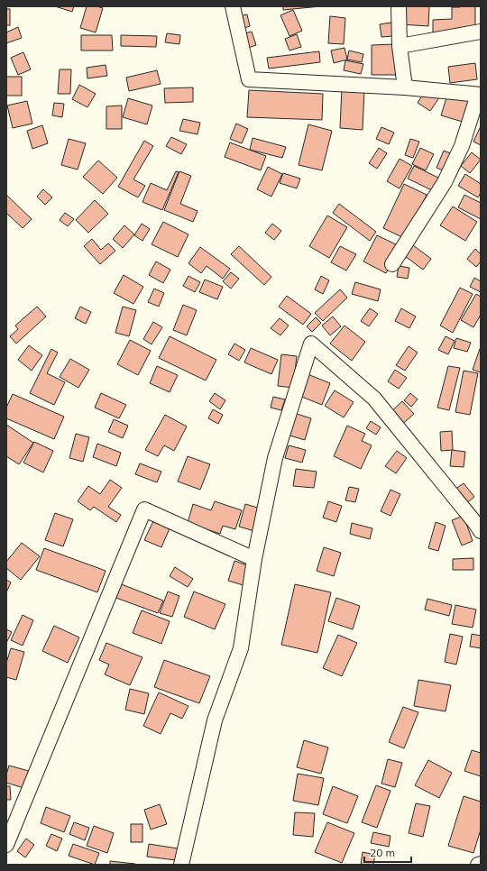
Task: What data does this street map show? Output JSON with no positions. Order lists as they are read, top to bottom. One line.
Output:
{"scale_bar":"20 m"}
